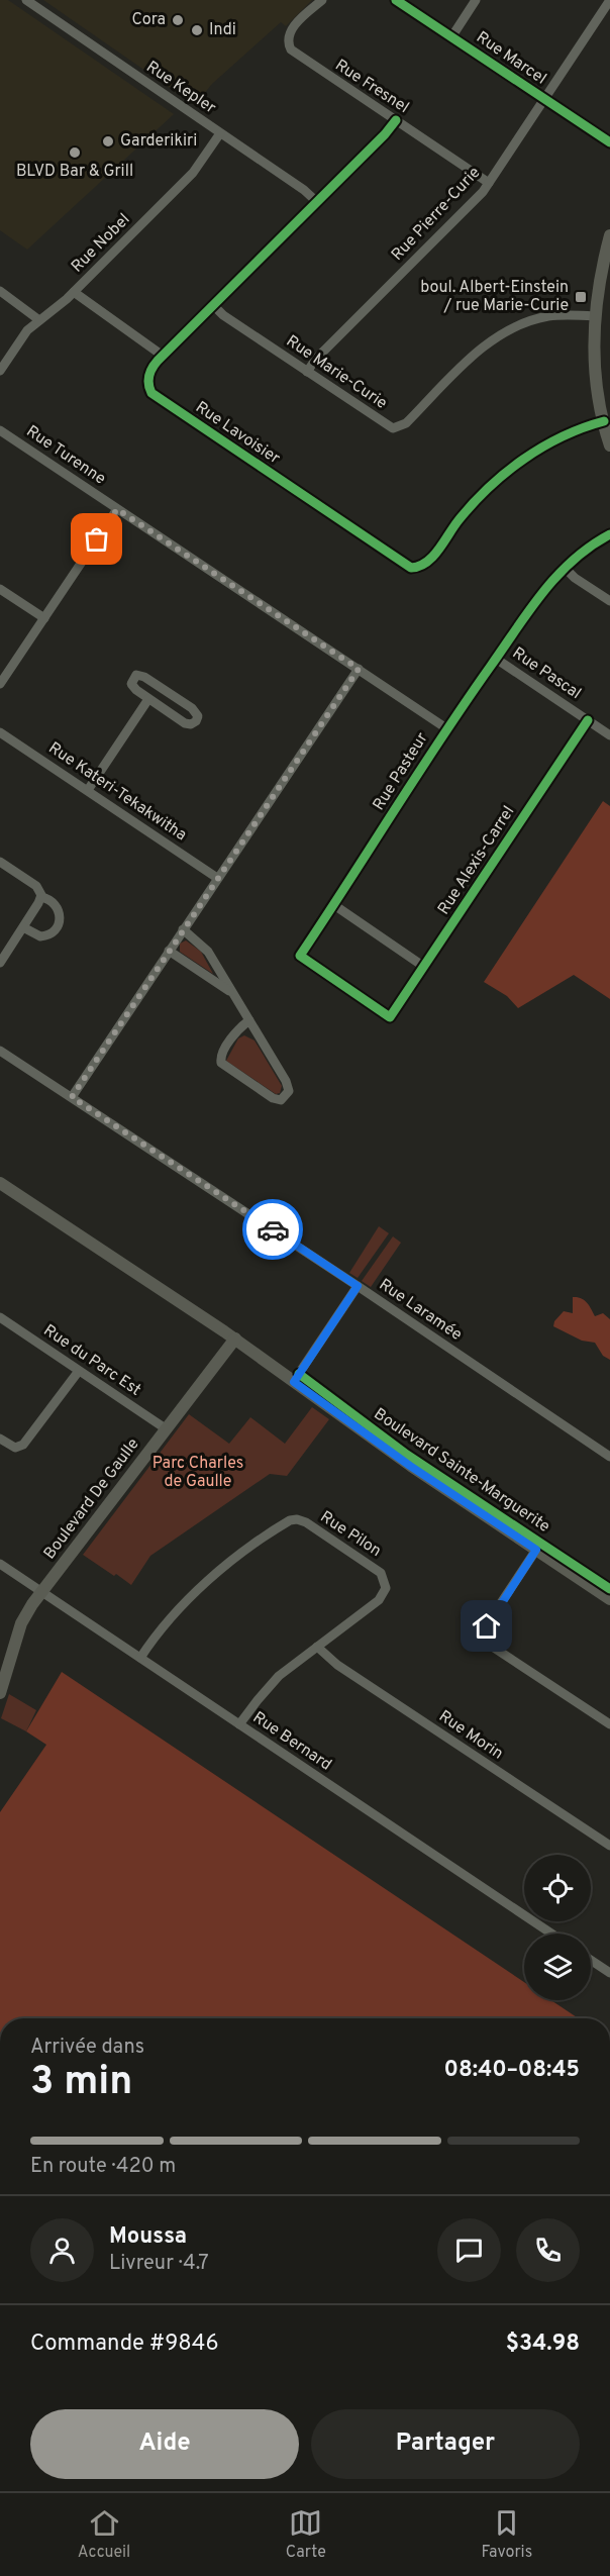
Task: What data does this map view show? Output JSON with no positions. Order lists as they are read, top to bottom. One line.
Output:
{"streets":{"street":["Rue Marcel","Rue Fresnel","Rue Kepler","Rue Pierre-Curie","Rue Nobel","Rue Marie-Curie","Rue Lavoisier","Rue Turenne","Rue Pascal","Rue Pasteur","Rue Kateri-Tekakwitha","Rue Alexis-Carrel","Rue Laramée","Rue du Parc Est","Boulevard Sainte-Marguerite","Boulevard De Gaulle","Rue Pilon","Rue Morin","Rue Bernard"]},"crossings":[["Rue Marcel","Rue Pierre-Curie"],["Rue Fresnel","Rue Pierre-Curie"],["Rue Fresnel","Rue Lavoisier"],["Rue Kepler","Rue Nobel"],["Rue Kepler","Rue Lavoisier"],["Rue Pierre-Curie","Rue Marie-Curie"],["Rue Marie-Curie","Rue Lavoisier"],["Rue Turenne","Rue Pasteur"],["Rue Pascal","Rue Pasteur"],["Rue Pascal","Rue Alexis-Carrel"],["Rue Pasteur","Rue Alexis-Carrel"],["Rue du Parc Est","Boulevard De Gaulle"],["Boulevard Sainte-Marguerite","Boulevard De Gaulle"],["Boulevard De Gaulle","Rue Bernard"],["Rue Pilon","Rue Morin"],["Rue Pilon","Rue Bernard"]],"parks":["Parc Charles de Gaulle"],"places":{"other":["Cora","Indi","Garderikiri","BLVD Bar & Grill"],"transit":["boul. Albert-Einstein / rue Marie-Curie"]},"page":{"heading":["3 min","Arrivée dans","08:40–08:45"],"panel":["Moussa","Livreur · 4.7","Commande #9846","$34.98"],"bar":"En route · 420 m","buttons":["Aide","Partager"],"tabs":["Accueil","Carte","Favoris"]}}
